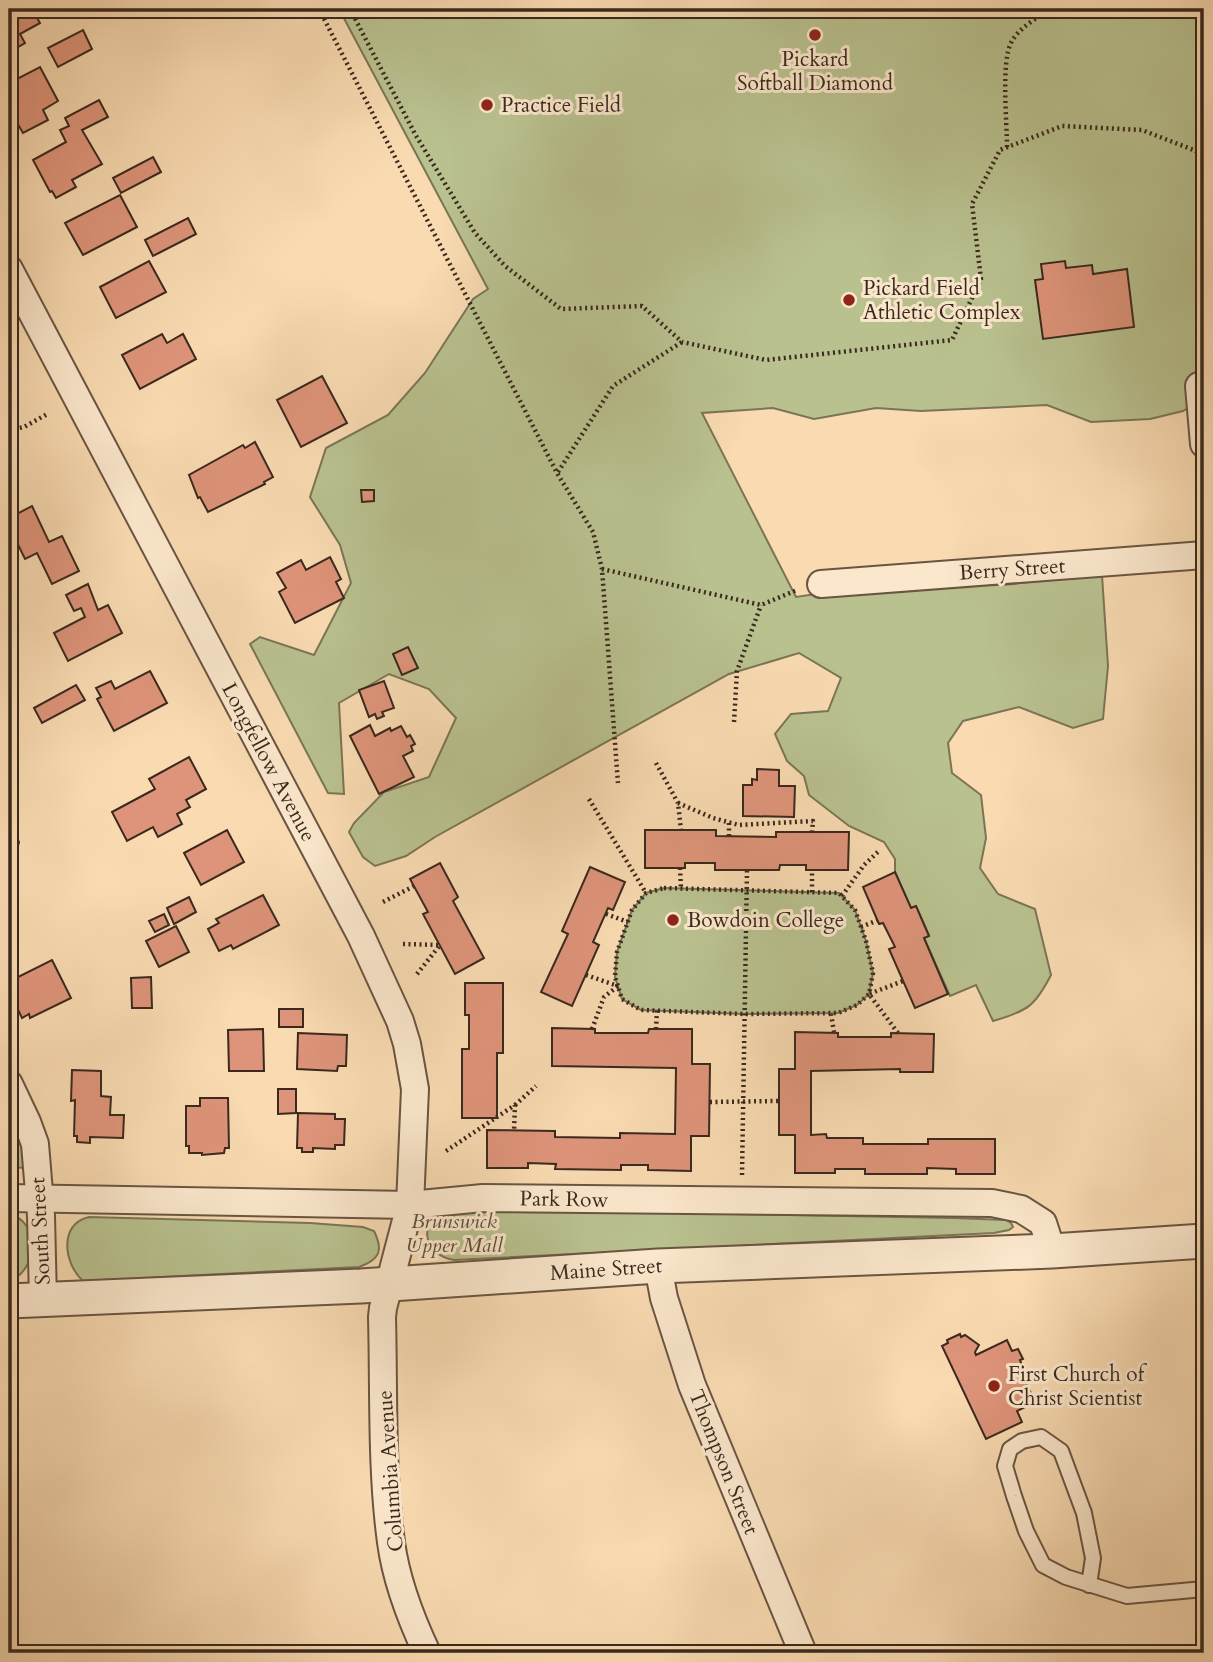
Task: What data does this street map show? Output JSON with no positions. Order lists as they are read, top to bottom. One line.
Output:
{"streets":{"street":["Berry Street","Longfellow Avenue","Park Row","South Street","Maine Street","Thompson Street","Columbia Avenue"]},"crossings":[["Longfellow Avenue","Park Row"],["Longfellow Avenue","Maine Street"],["Longfellow Avenue","Columbia Avenue"],["Park Row","South Street"],["Park Row","Maine Street"],["South Street","Maine Street"],["Maine Street","Thompson Street"],["Maine Street","Columbia Avenue"]],"parks":["Brunswick Upper Mall"],"places":["Pickard Softball Diamond","Practice Field","Pickard Field Athletic Complex","Bowdoin College","First Church of Christ Scientist"]}
